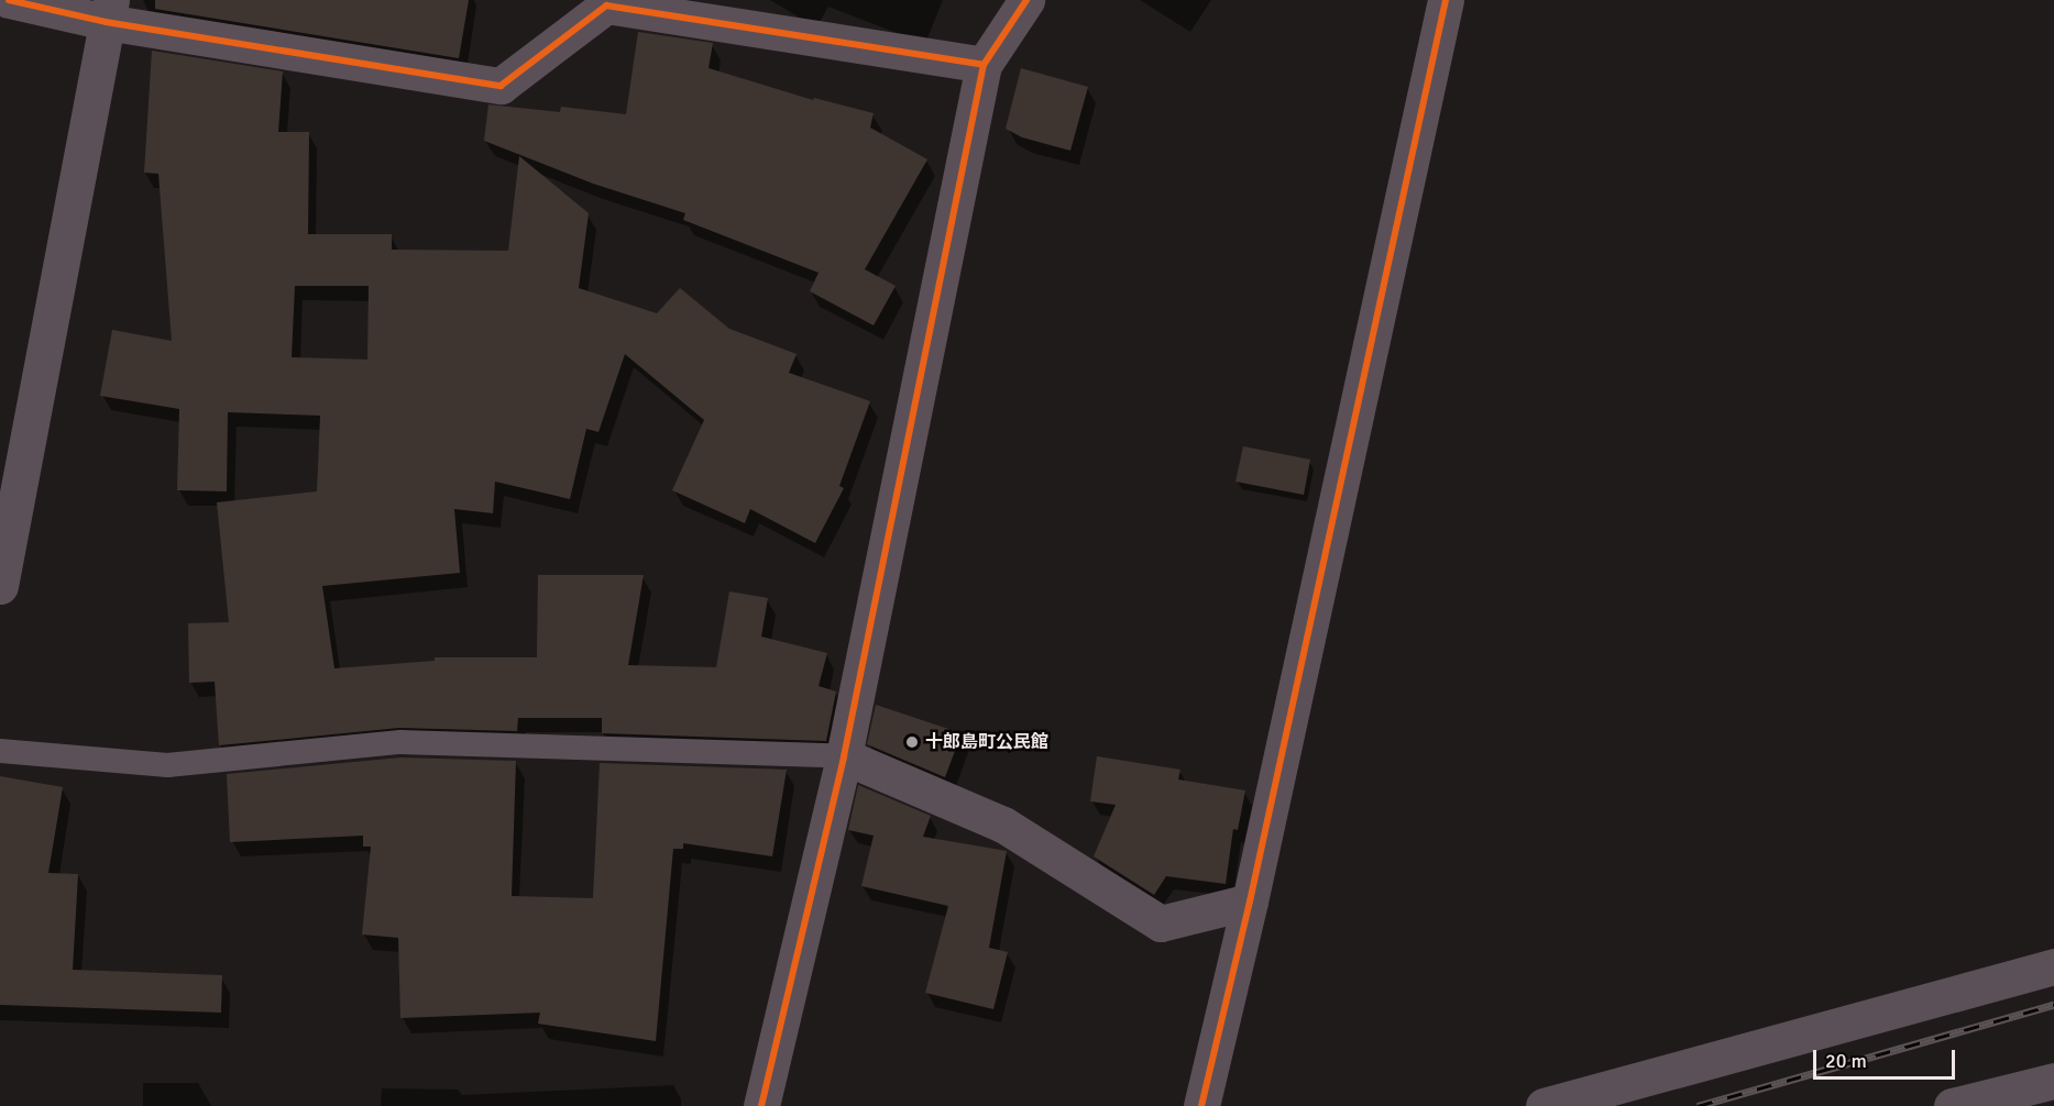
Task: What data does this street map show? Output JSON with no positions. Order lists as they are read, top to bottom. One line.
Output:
{"places":["十郎島町公民館"],"scale_bar":"20 m"}
